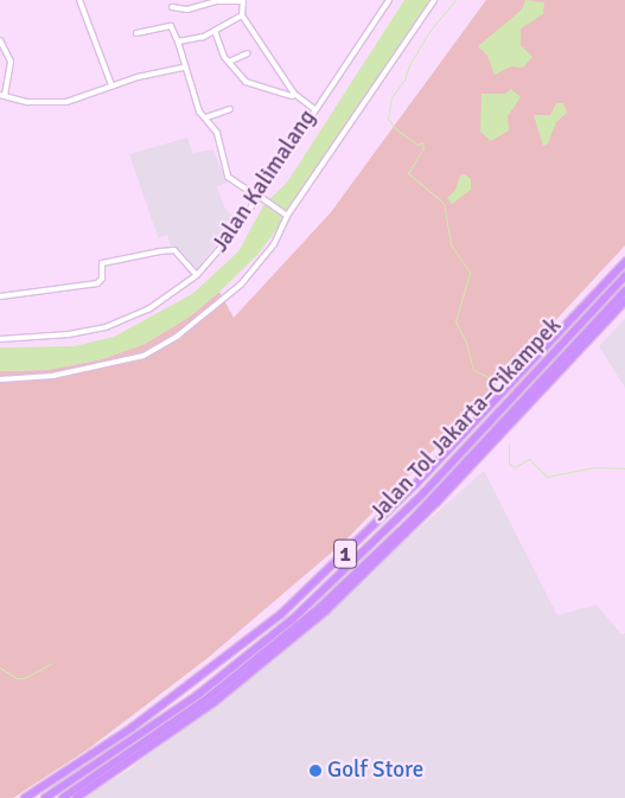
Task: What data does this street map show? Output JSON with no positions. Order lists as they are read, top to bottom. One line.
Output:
{"streets":{"highway":["Jalan Tol Jakarta–Cikampek","1"],"street":["Jalan Kalimalang"]},"places":["Golf Store"]}
